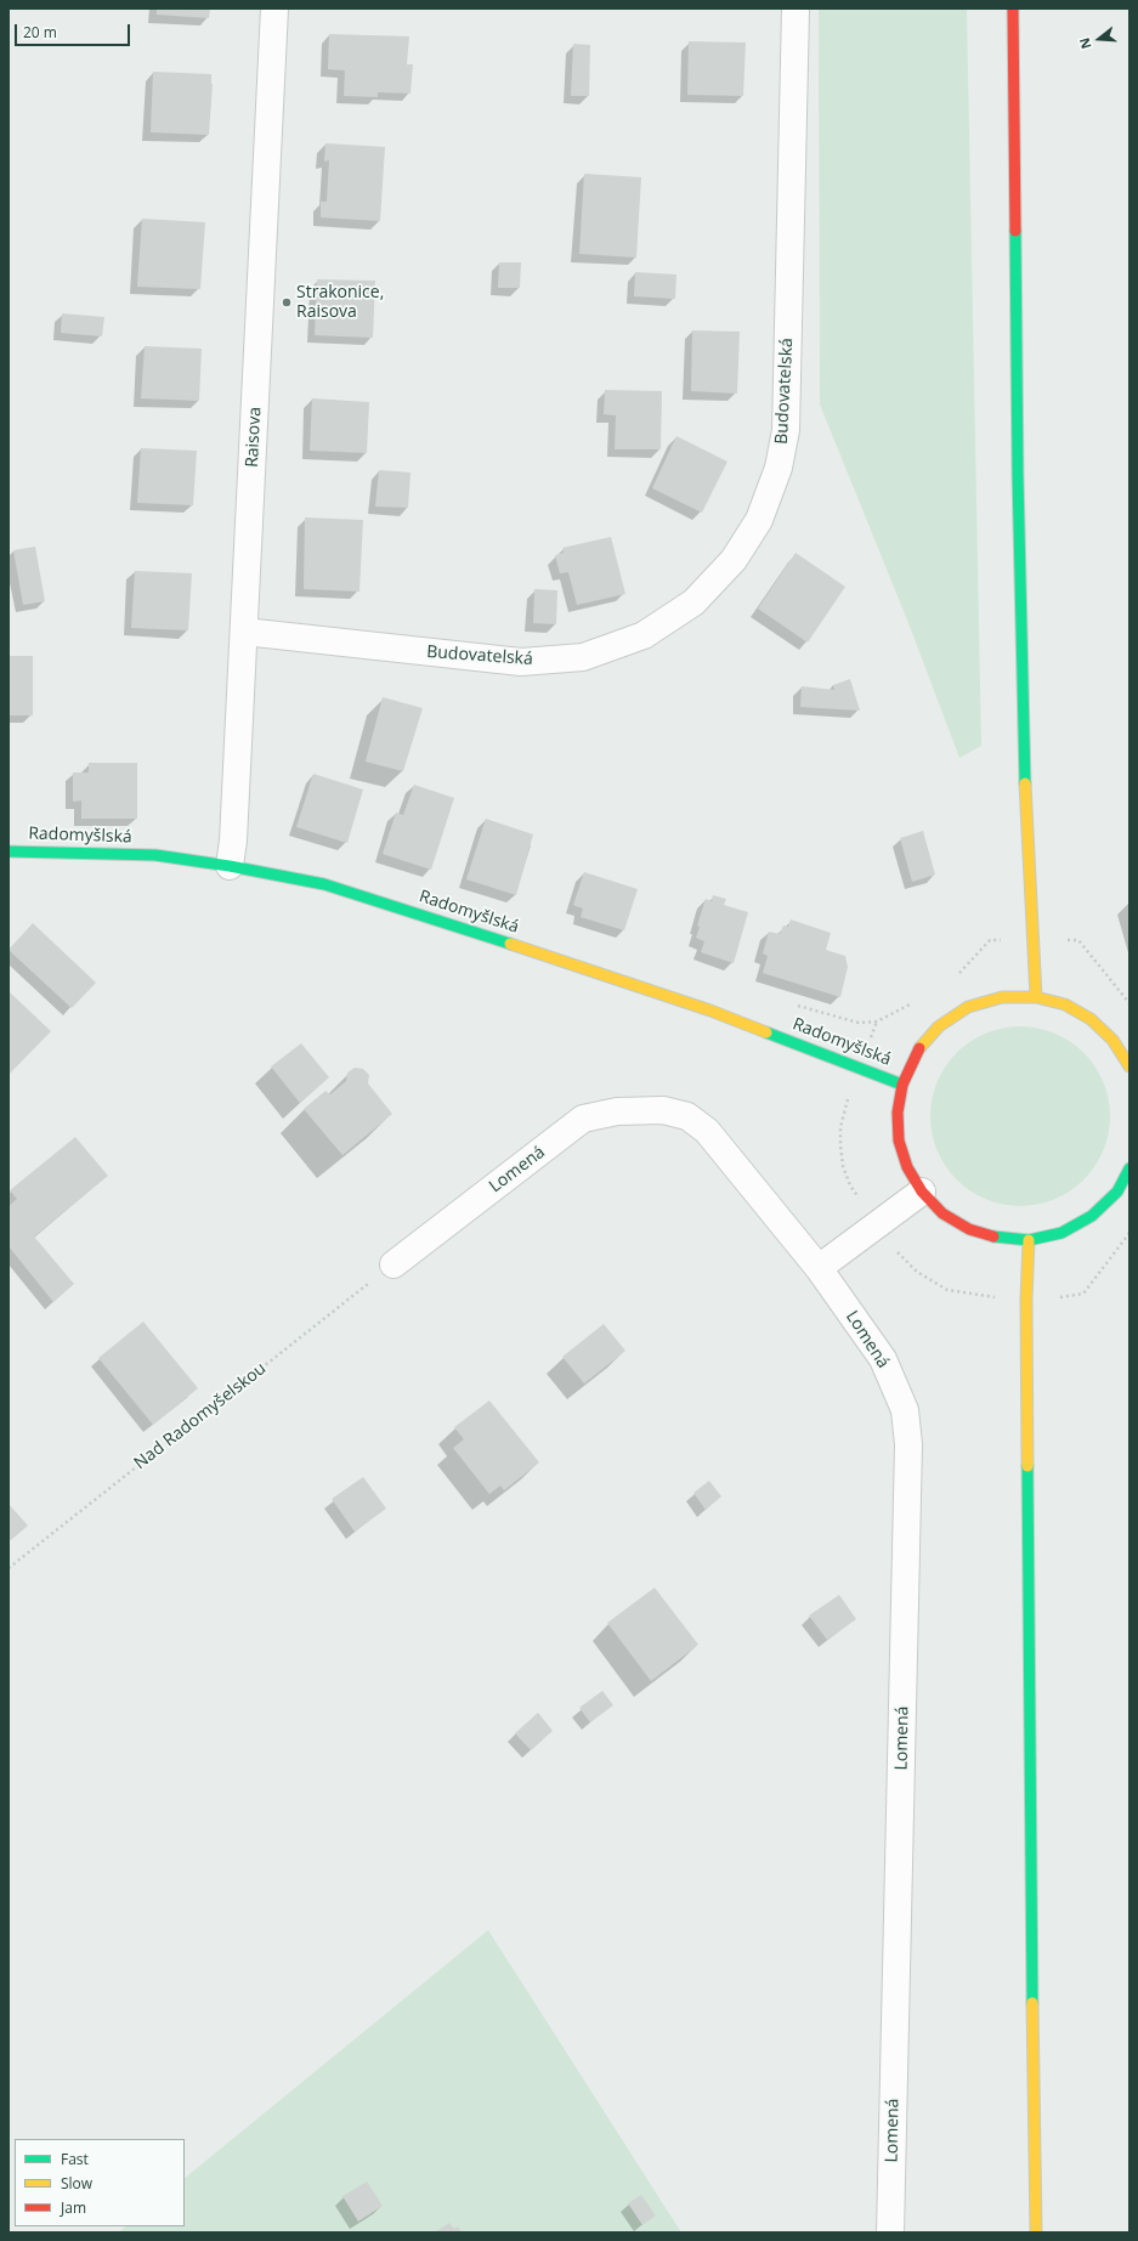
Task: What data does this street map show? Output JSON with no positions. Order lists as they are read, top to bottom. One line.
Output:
{"streets":{"main road":["Radomyšlská"],"street":["Budovatelská","Raisova","Lomená"],"path":["Nad Radomyšelskou"]},"crossings":[["Budovatelská","Raisova"],["Raisova","Radomyšlská"],["Lomená","Nad Radomyšelskou"]],"places":["Strakonice, Raisova"],"legend":["Fast","Slow","Jam"],"scale_bar":"20 m","north":"left"}
